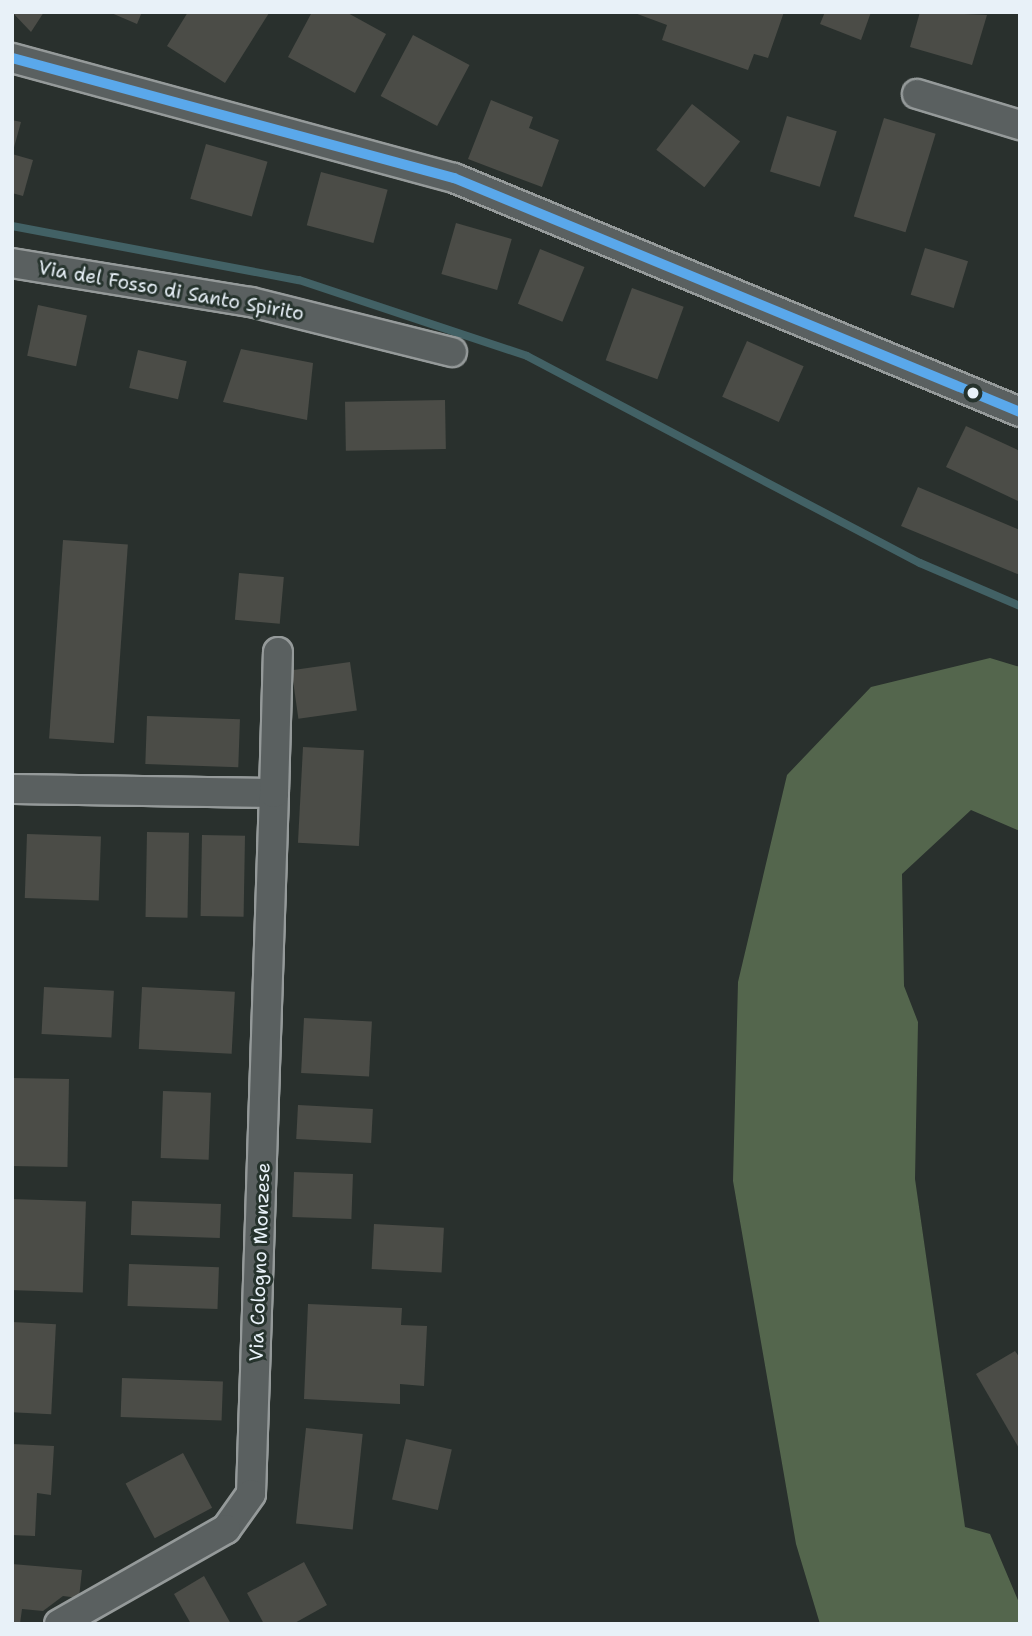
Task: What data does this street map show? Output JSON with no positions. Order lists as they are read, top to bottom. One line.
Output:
{"streets":{"street":["Via del Fosso di Santo Spirito","Via Cologno Monzese"]}}
